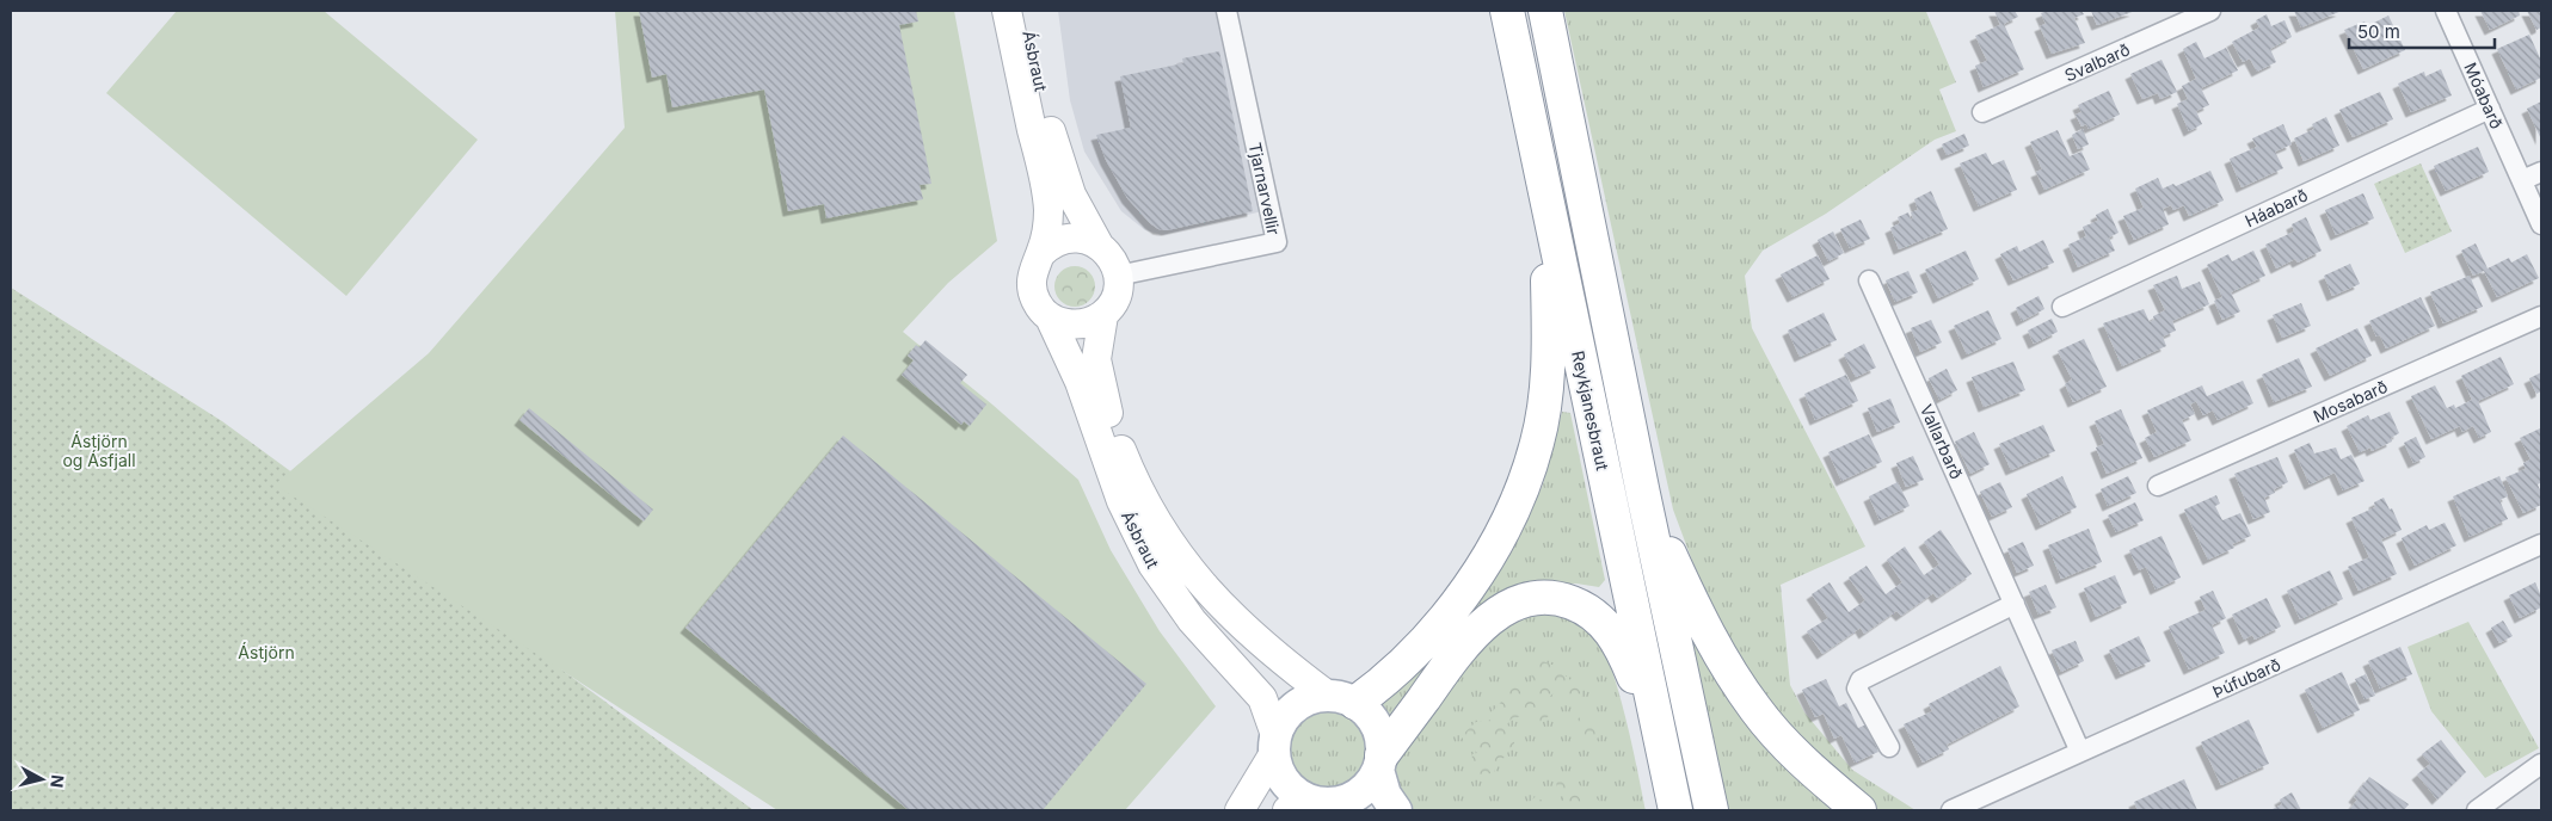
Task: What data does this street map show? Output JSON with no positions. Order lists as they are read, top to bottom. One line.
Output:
{"streets":{"highway":["Reykjanesbraut"],"street":["Ásbraut","Svalbarð","Móabarð","Tjarnarvellir","Háabarð","Mosabarð","Vallarbarð","Þúfubarð"]},"crossings":[["Ásbraut","Tjarnarvellir"],["Móabarð","Háabarð"],["Vallarbarð","Þúfubarð"]],"parks":["Ástjörn og Ásfjall","Ástjörn"],"scale_bar":"50 m","north":"right"}
